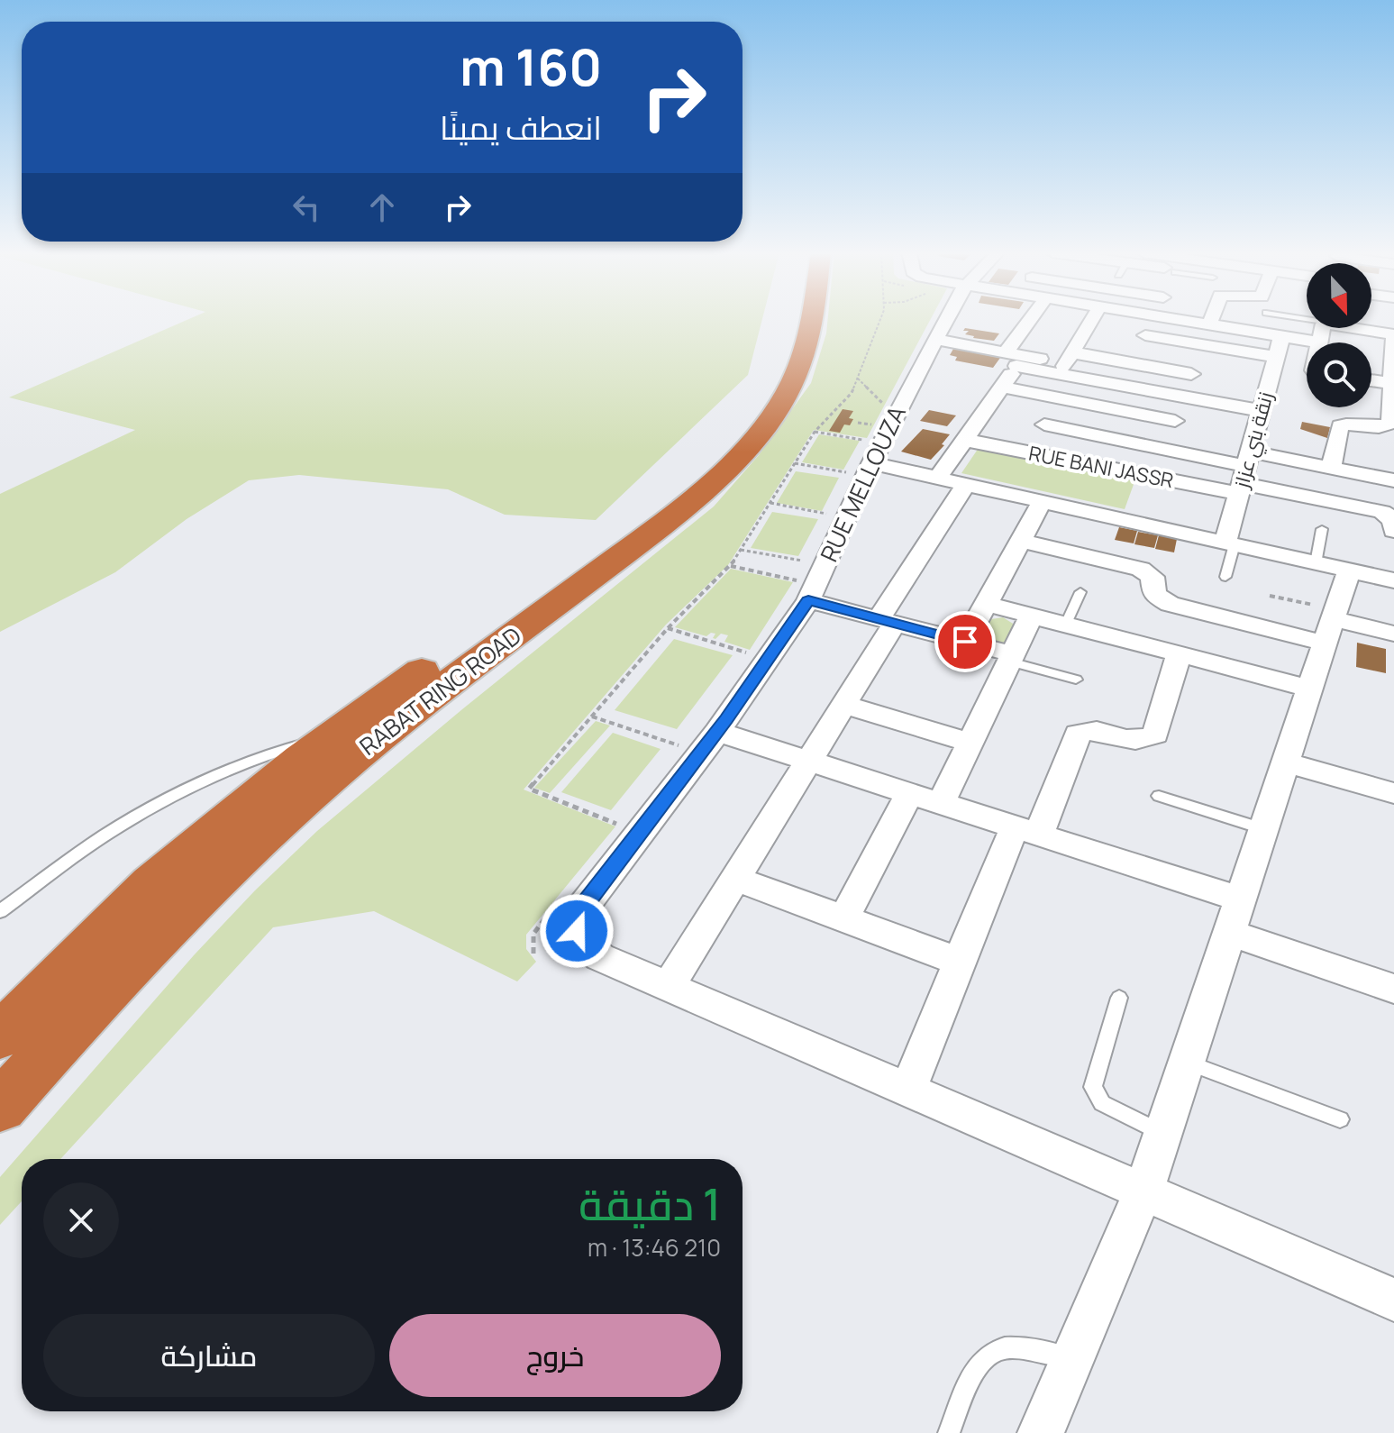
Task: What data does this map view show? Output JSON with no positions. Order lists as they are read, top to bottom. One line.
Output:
{"streets":{"highway":["RABAT RING ROAD"],"street":["زنقة بني عزاز","RUE BANI JASSR","RUE MELLOUZA"]},"crossings":[["زنقة بني عزاز","RUE BANI JASSR"]],"north":"bottom","page":{"turn":["160 m","انعطف يمينًا"],"heading":["1 دقيقة","210 m · 13:46"],"buttons":["خروج","مشاركة"]}}
